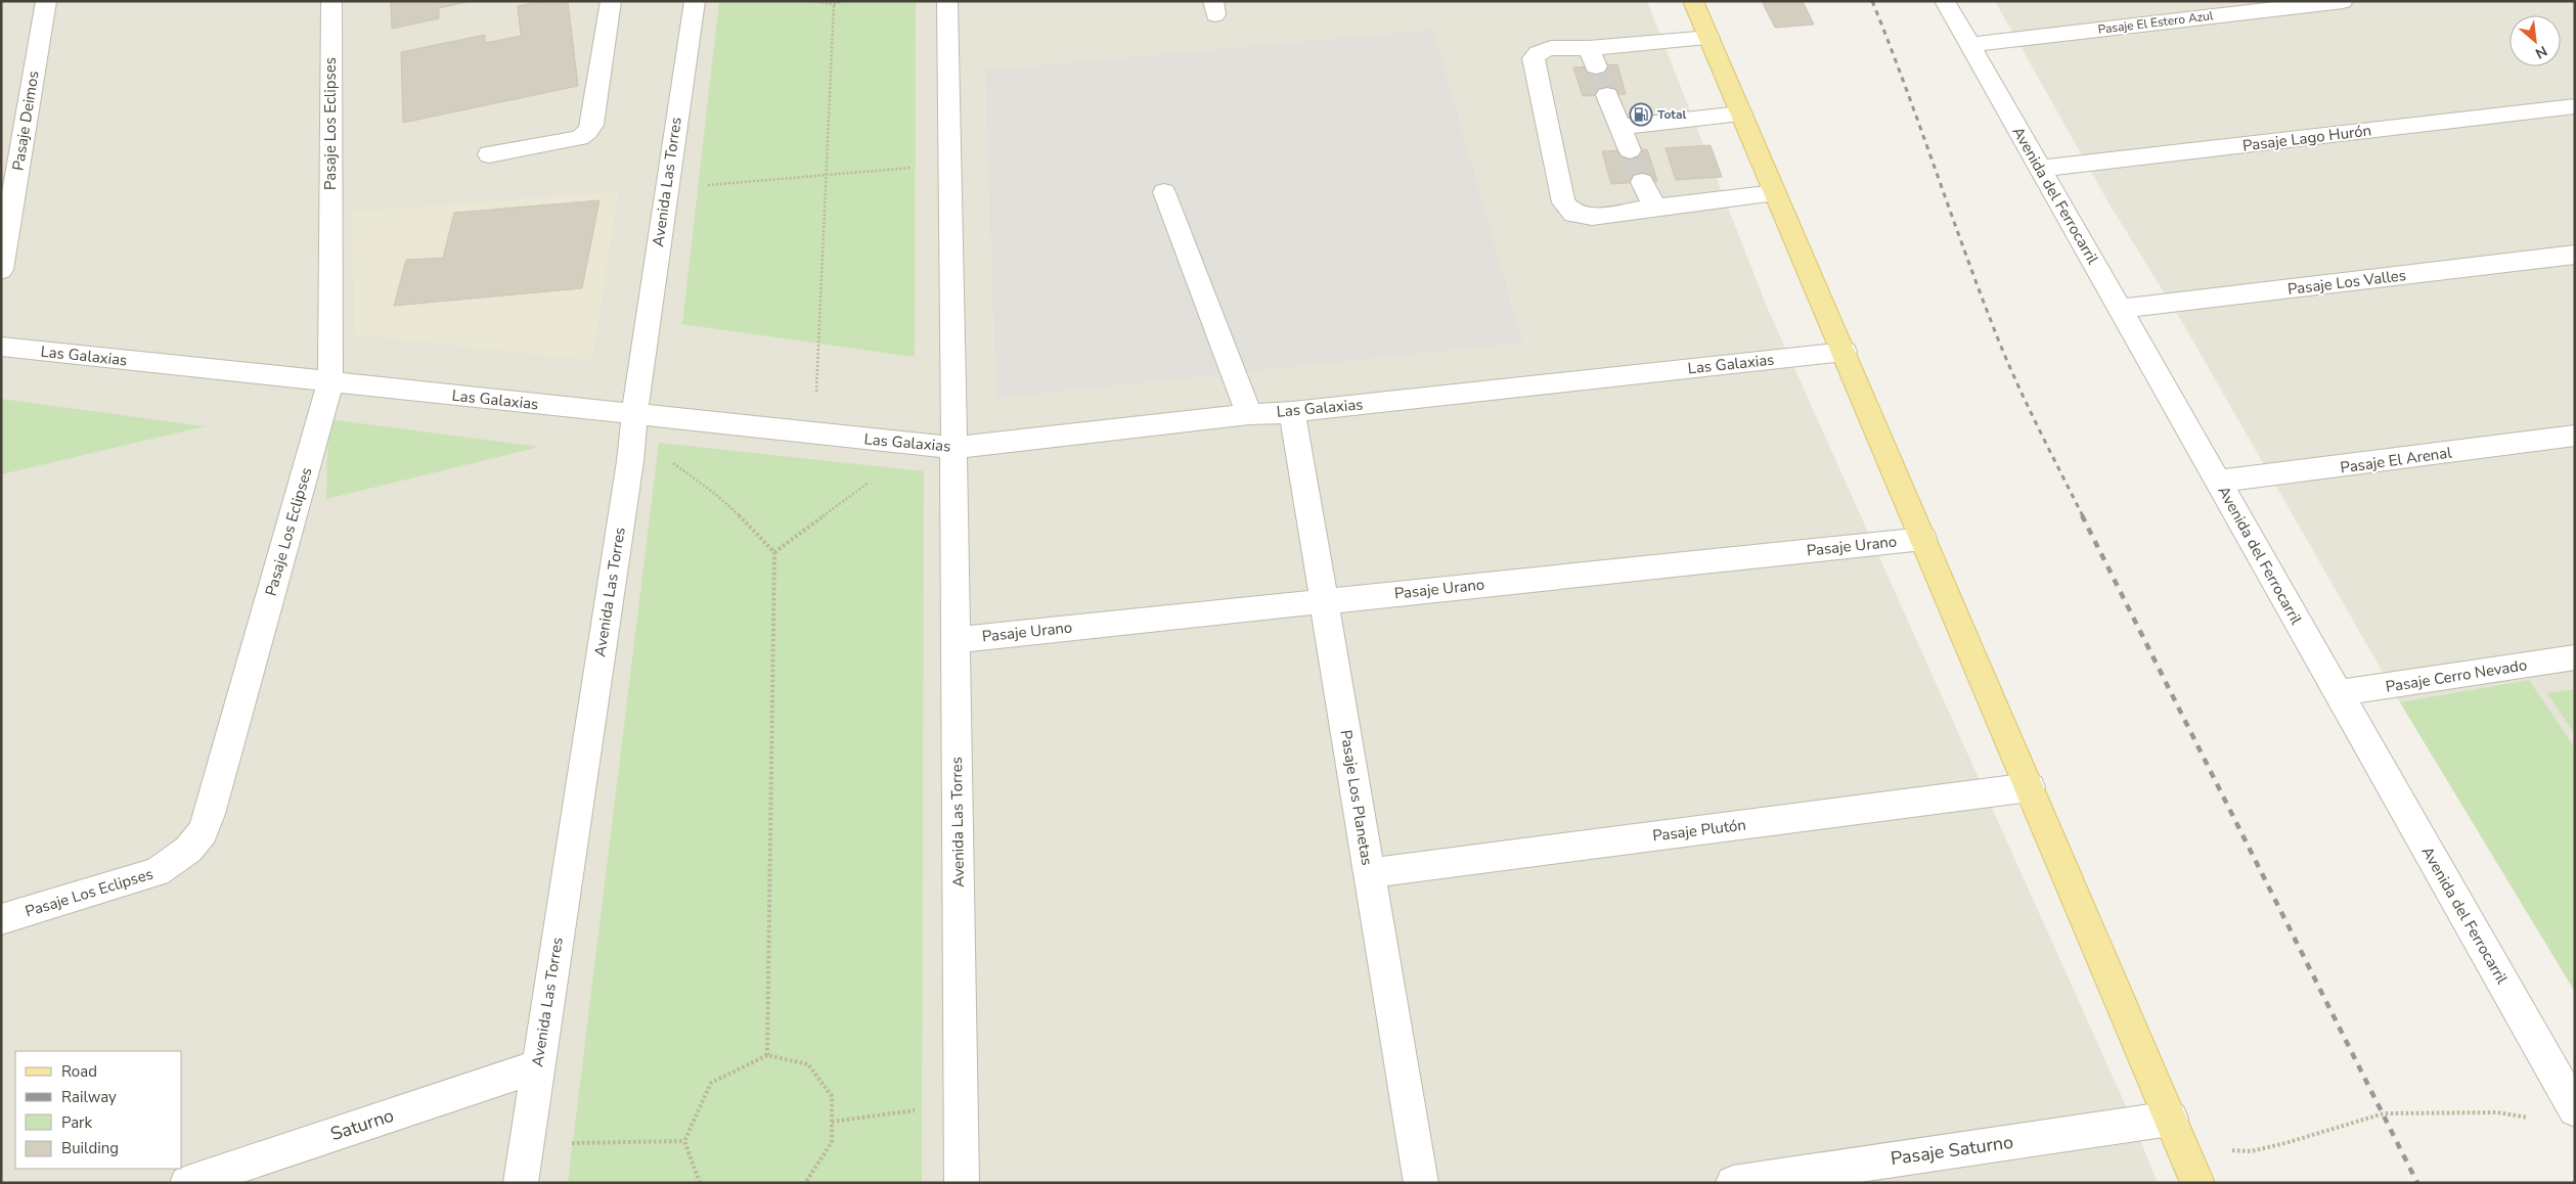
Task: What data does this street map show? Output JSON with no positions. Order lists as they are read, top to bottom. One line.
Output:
{"streets":{"street":["Pasaje El Estero Azul","Pasaje Deimos","Pasaje Los Eclipses","Pasaje Lago Hurón","Avenida Las Torres","Avenida del Ferrocarril","Pasaje Los Valles","Las Galaxias","Pasaje El Arenal","Pasaje Urano","Pasaje Cerro Nevado","Pasaje Los Planetas","Pasaje Plutón","Saturno","Pasaje Saturno"]},"crossings":[["Pasaje El Estero Azul","Avenida del Ferrocarril"],["Pasaje Los Eclipses","Las Galaxias"],["Pasaje Lago Hurón","Avenida del Ferrocarril"],["Avenida Las Torres","Las Galaxias"],["Avenida Las Torres","Pasaje Urano"],["Avenida Las Torres","Saturno"],["Avenida del Ferrocarril","Pasaje Los Valles"],["Avenida del Ferrocarril","Pasaje El Arenal"],["Avenida del Ferrocarril","Pasaje Cerro Nevado"],["Las Galaxias","Pasaje Los Planetas"],["Pasaje Urano","Pasaje Los Planetas"],["Pasaje Los Planetas","Pasaje Plutón"]],"places":{"fuel station":["Total"]},"legend":["Road","Railway","Park","Building"],"north":"bottom right"}
